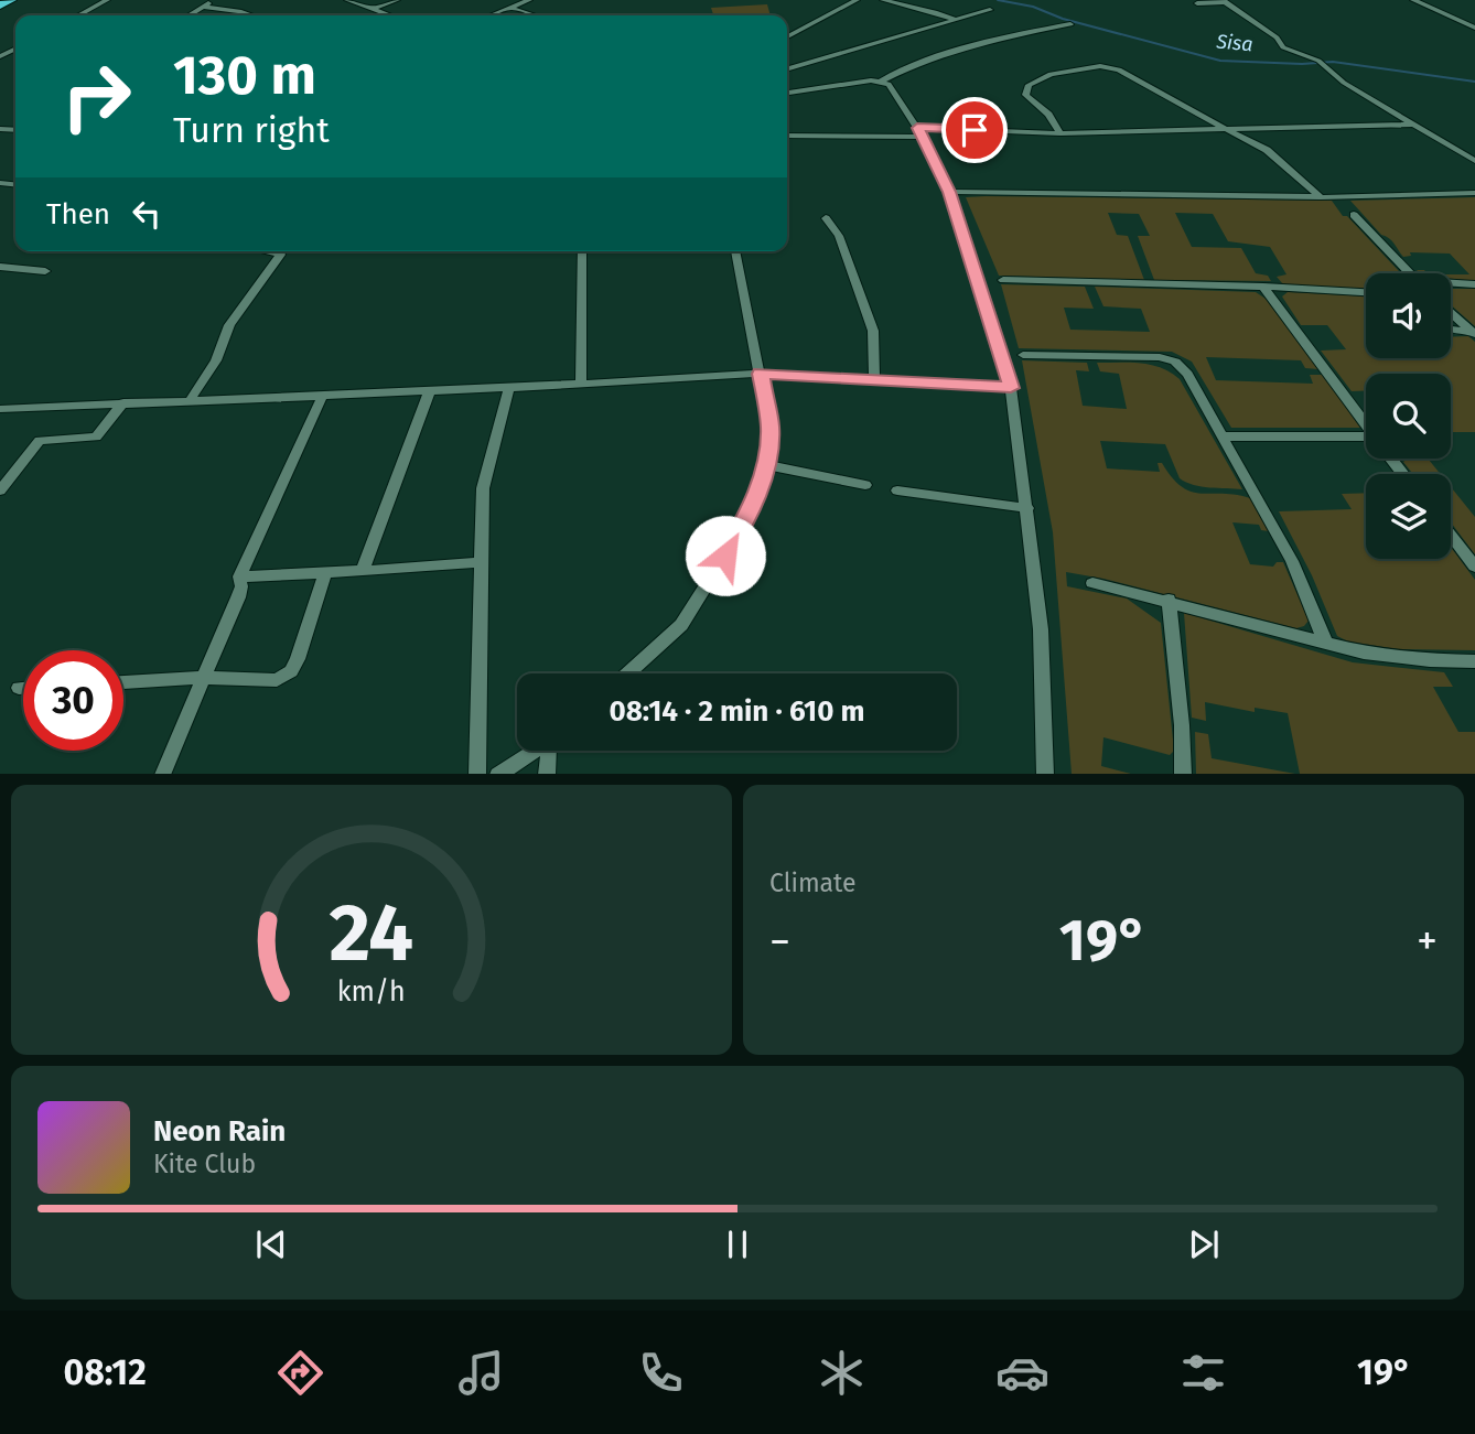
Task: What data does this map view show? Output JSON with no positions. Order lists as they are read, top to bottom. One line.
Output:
{"water":["Sisa"],"page":{"turn":["130 m","Turn right"],"then":"Then","limit":"30","trip":"08:14 · 2 min · 610 m","tile":"Climate","heat":["−","19°","+"],"song":["Neon Rain","Kite Club"],"tabs":["08:12","19°"],"gauge":["24","km/h"]}}
